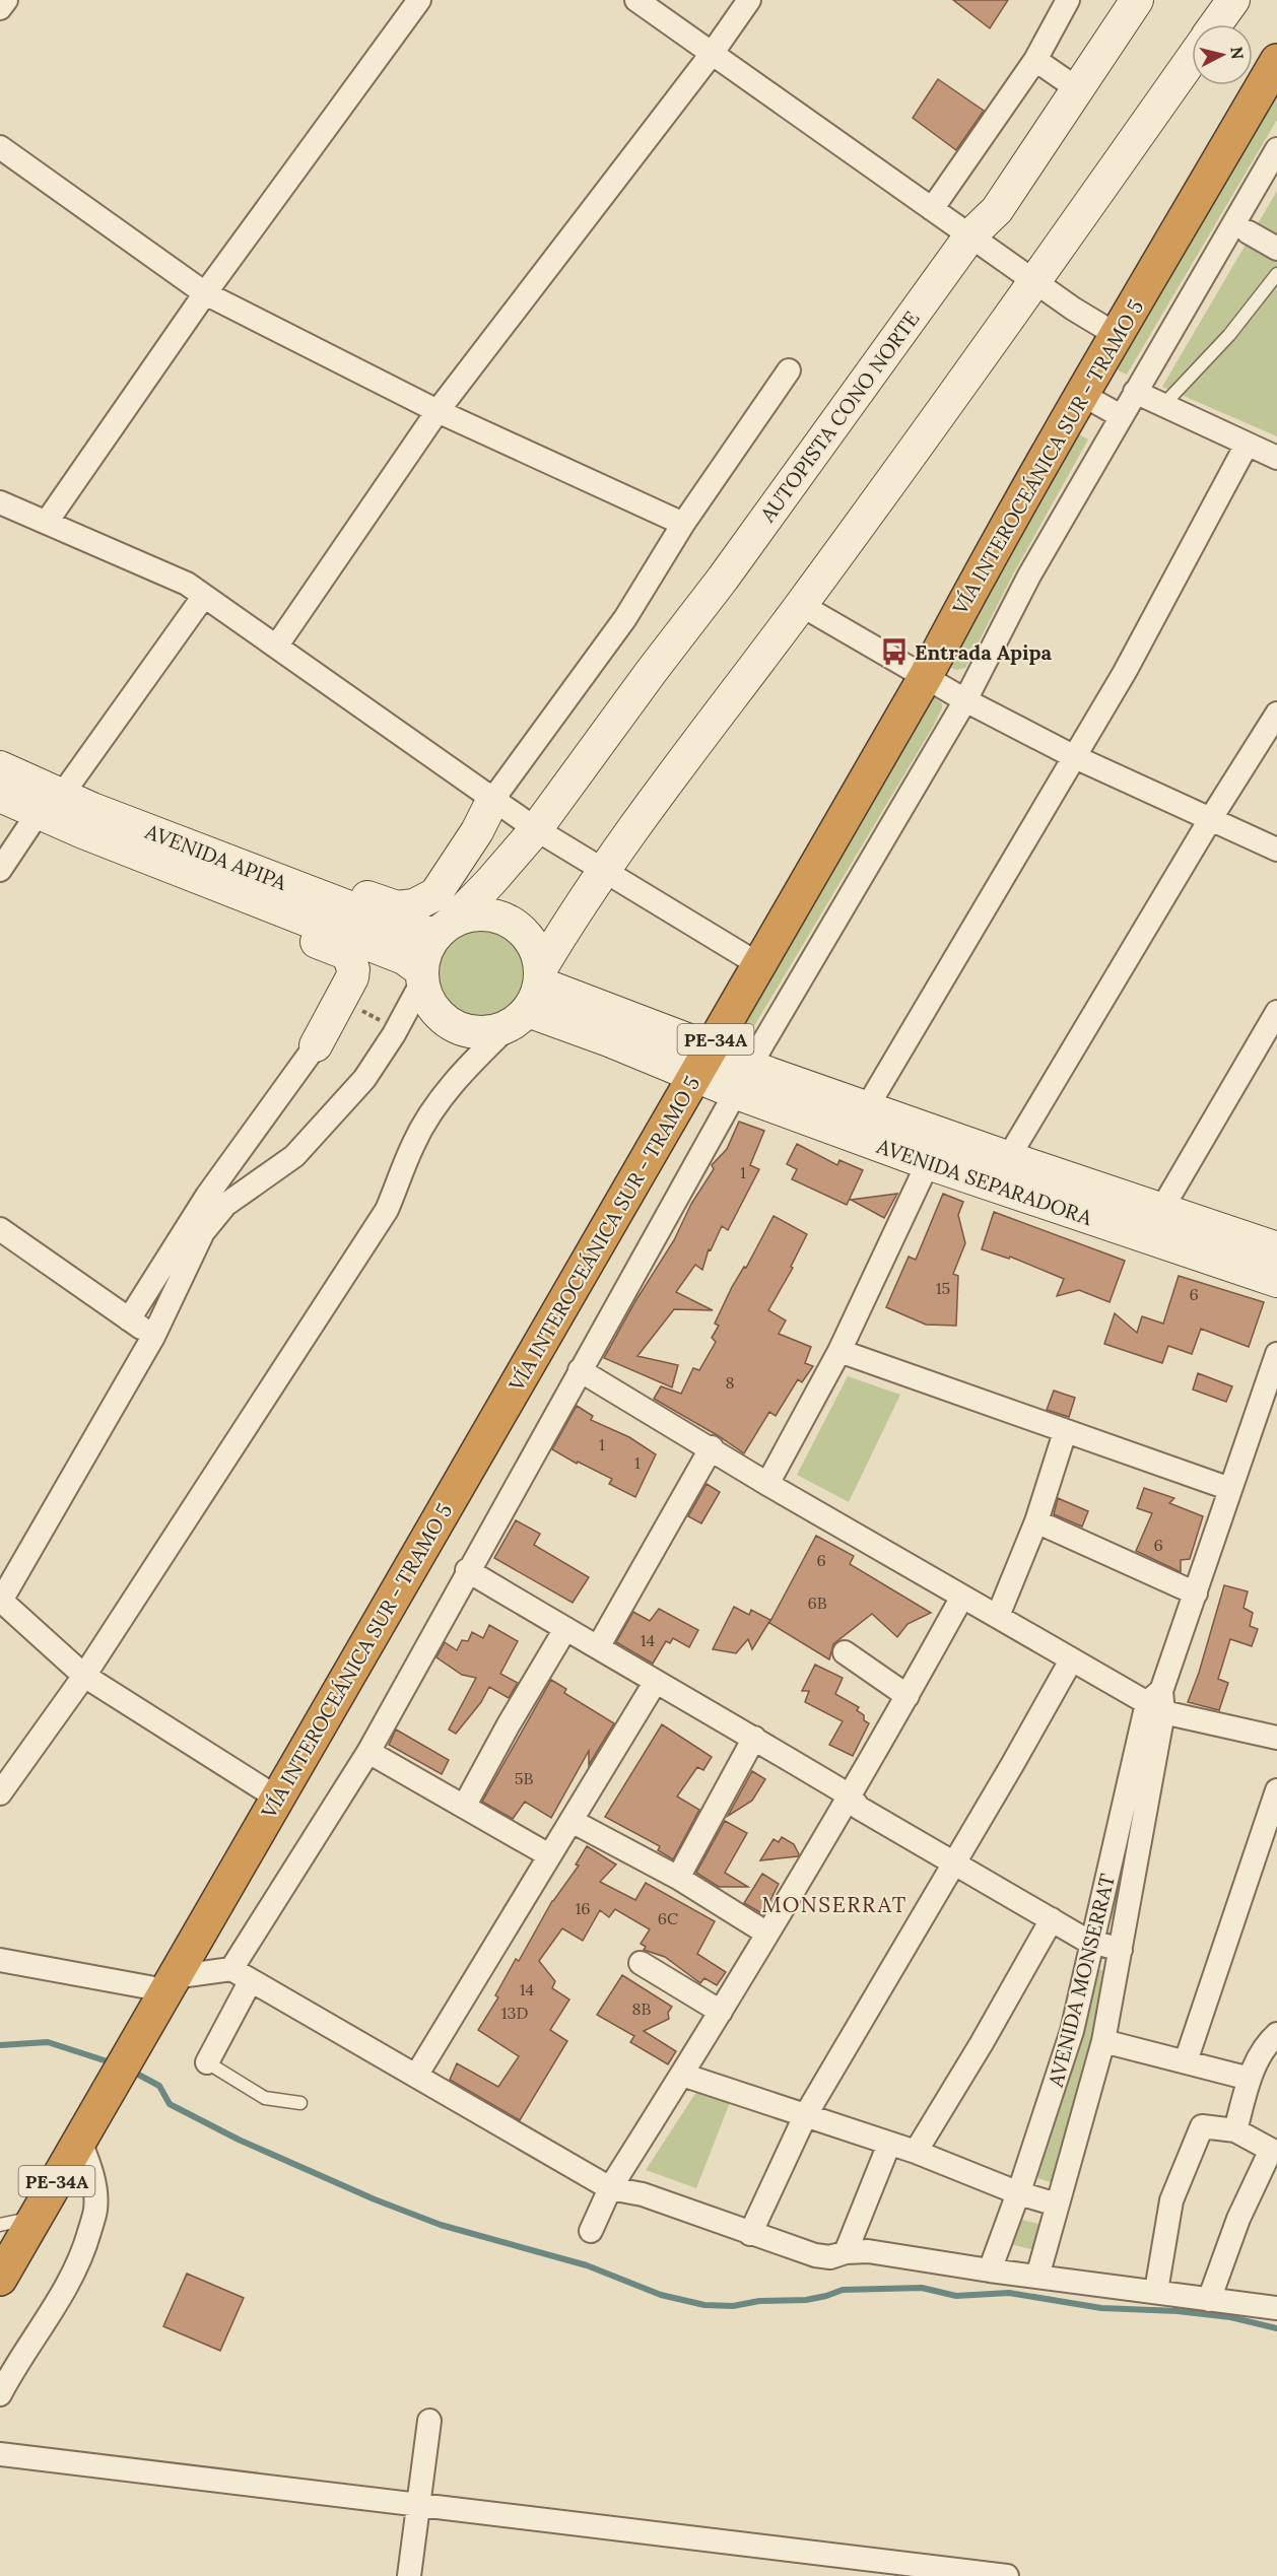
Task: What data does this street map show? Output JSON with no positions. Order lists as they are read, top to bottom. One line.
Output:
{"streets":{"highway":["VÍA INTEROCEÁNICA SUR - TRAMO 5","PE-34A"],"main road":["AUTOPISTA CONO NORTE","AVENIDA APIPA","AVENIDA SEPARADORA"],"street":["AVENIDA MONSERRAT"]},"crossings":[["AUTOPISTA CONO NORTE","AVENIDA APIPA"],["VÍA INTEROCEÁNICA SUR - TRAMO 5","AVENIDA SEPARADORA"]],"districts":["MONSERRAT"],"places":{"bus stop":["Entrada Apipa"]},"house_numbers":["1","15","6","8","1","1","6","6","6B","14","5B","16","6C","14","8B","13D"],"north":"right"}
